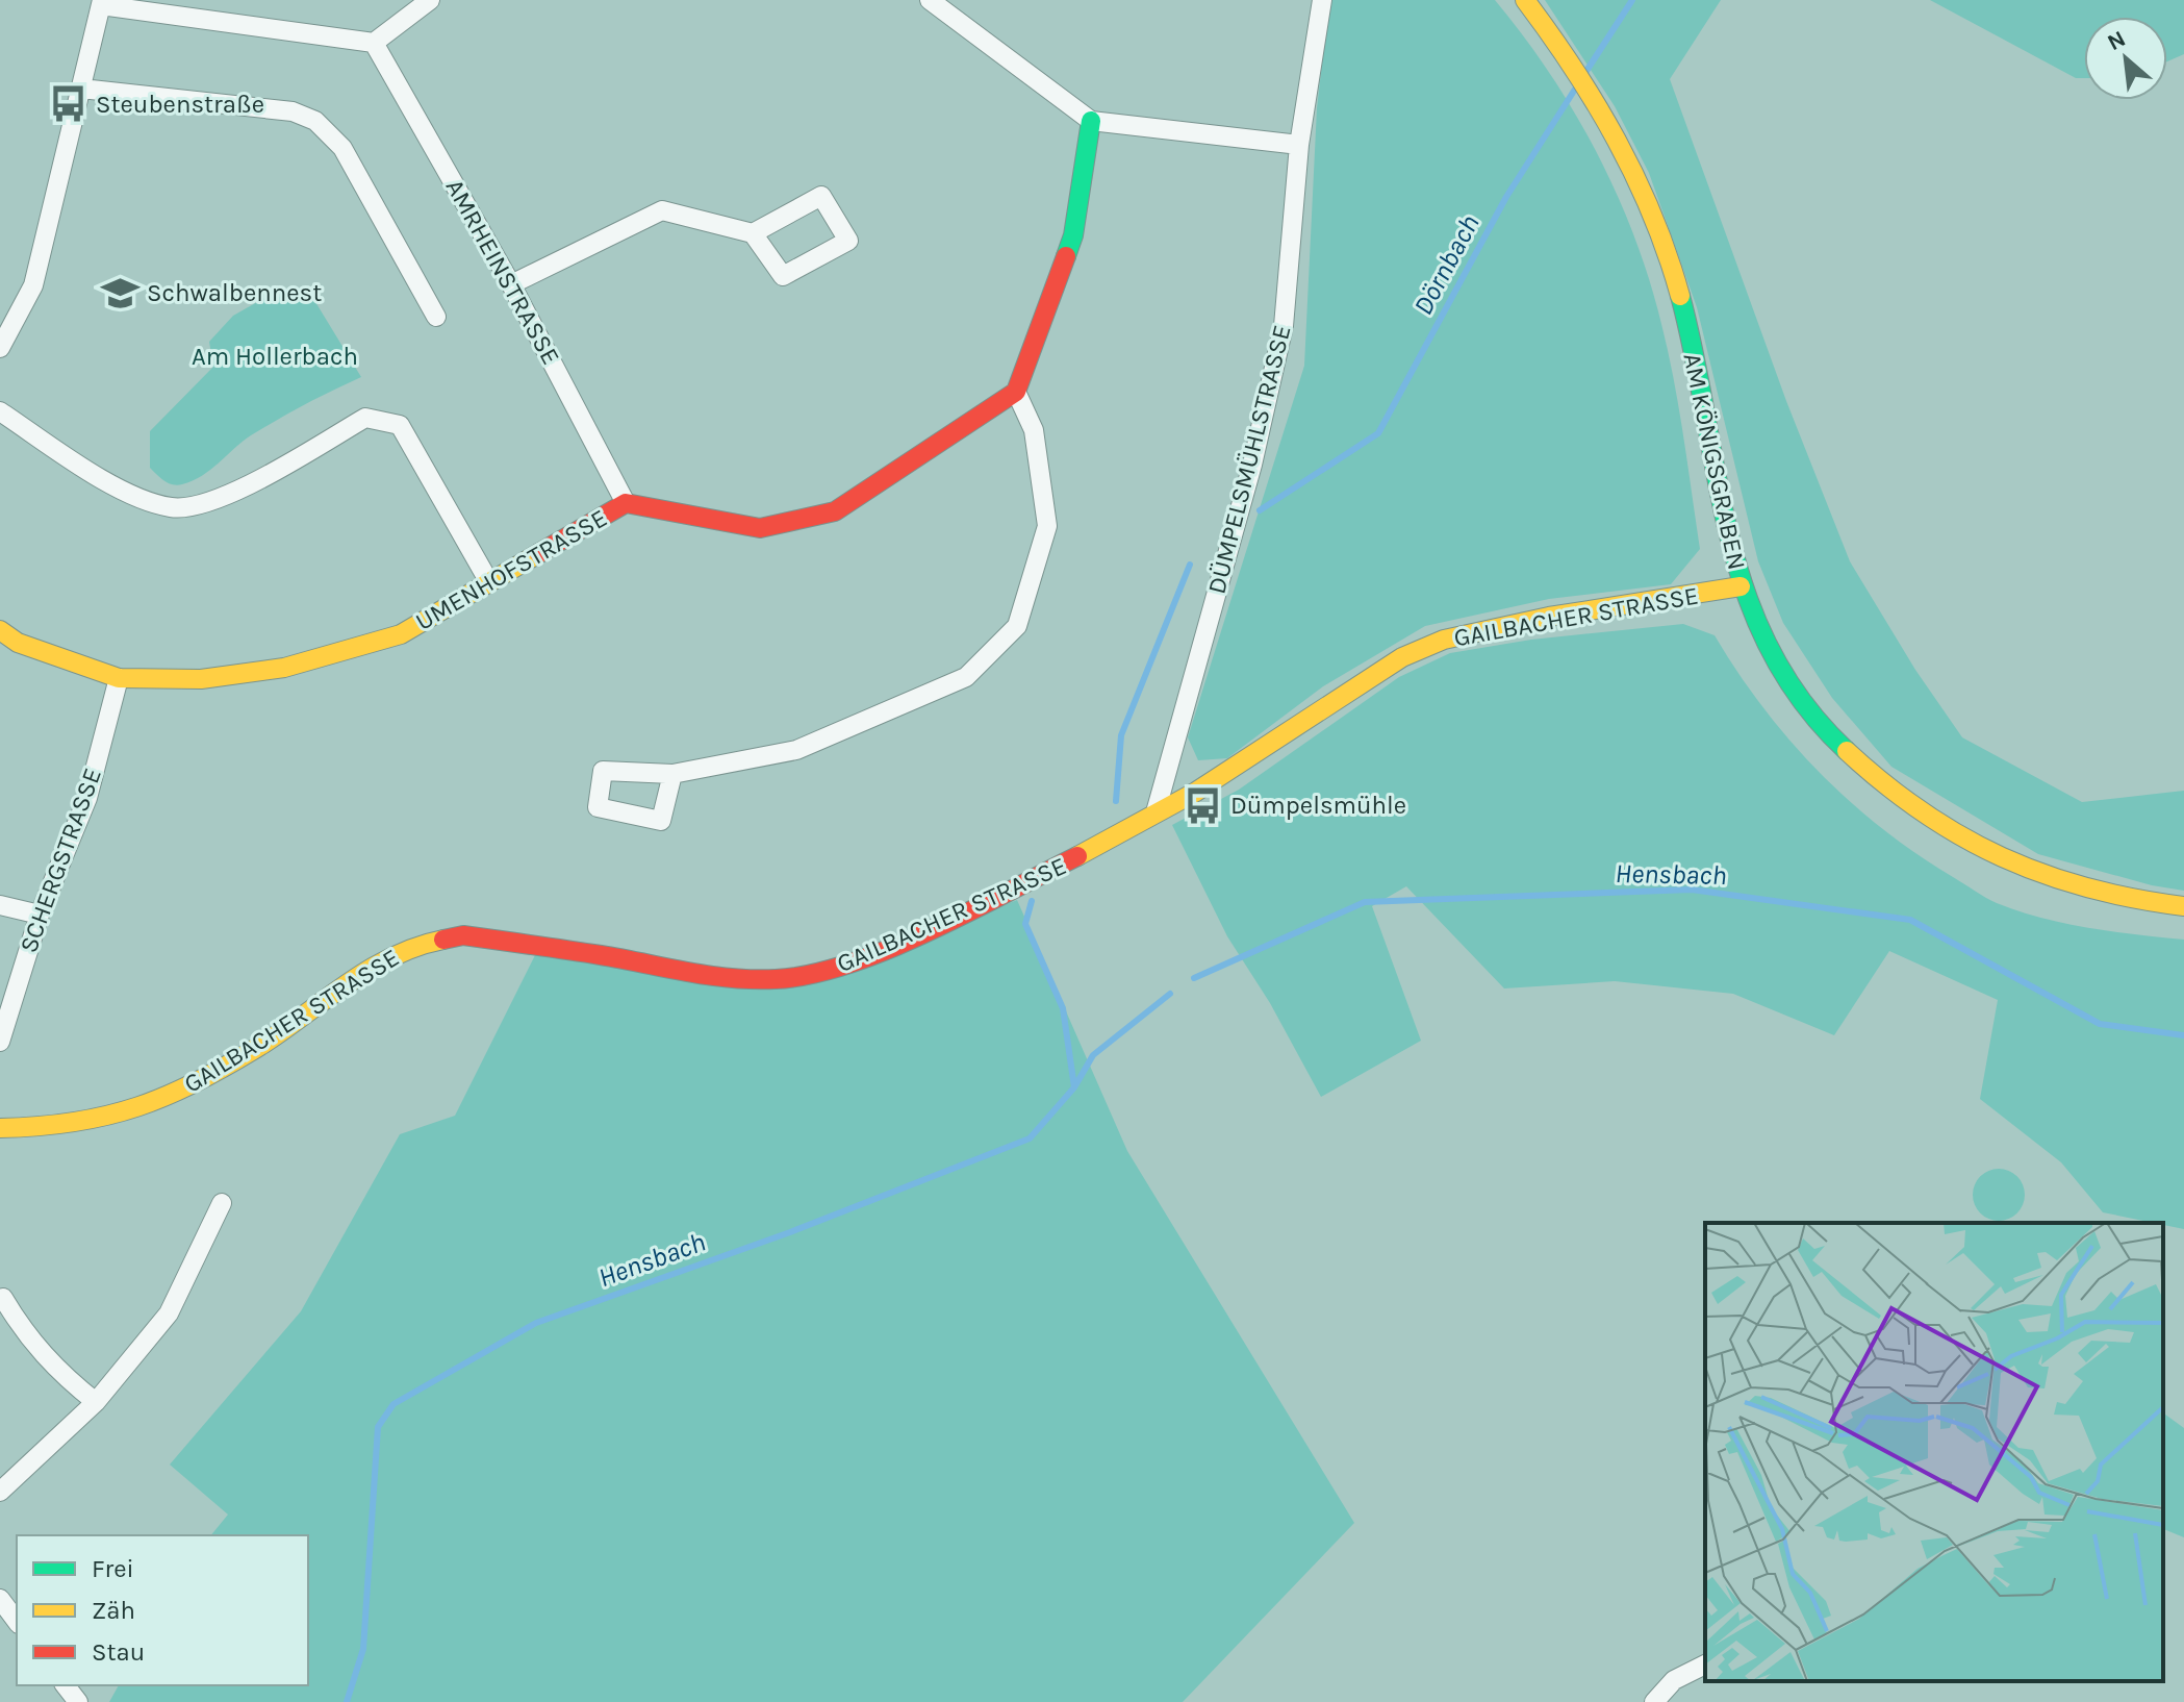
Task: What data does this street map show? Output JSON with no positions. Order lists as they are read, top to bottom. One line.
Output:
{"streets":{"street":["AMRHEINSTRASSE","DÜMPELSMÜHLSTRASSE","AM KÖNIGSGRABEN","UMENHOFSTRASSE","GAILBACHER STRASSE","SCHERGSTRASSE"]},"crossings":[["AMRHEINSTRASSE","UMENHOFSTRASSE"],["DÜMPELSMÜHLSTRASSE","GAILBACHER STRASSE"],["AM KÖNIGSGRABEN","GAILBACHER STRASSE"],["UMENHOFSTRASSE","SCHERGSTRASSE"]],"water":["Dörnbach","Hensbach"],"parks":["Am Hollerbach"],"places":{"bus stop":["Steubenstraße","Dümpelsmühle"],"school or university":["Schwalbennest"]},"legend":["Frei","Zäh","Stau"],"north":"top left"}
